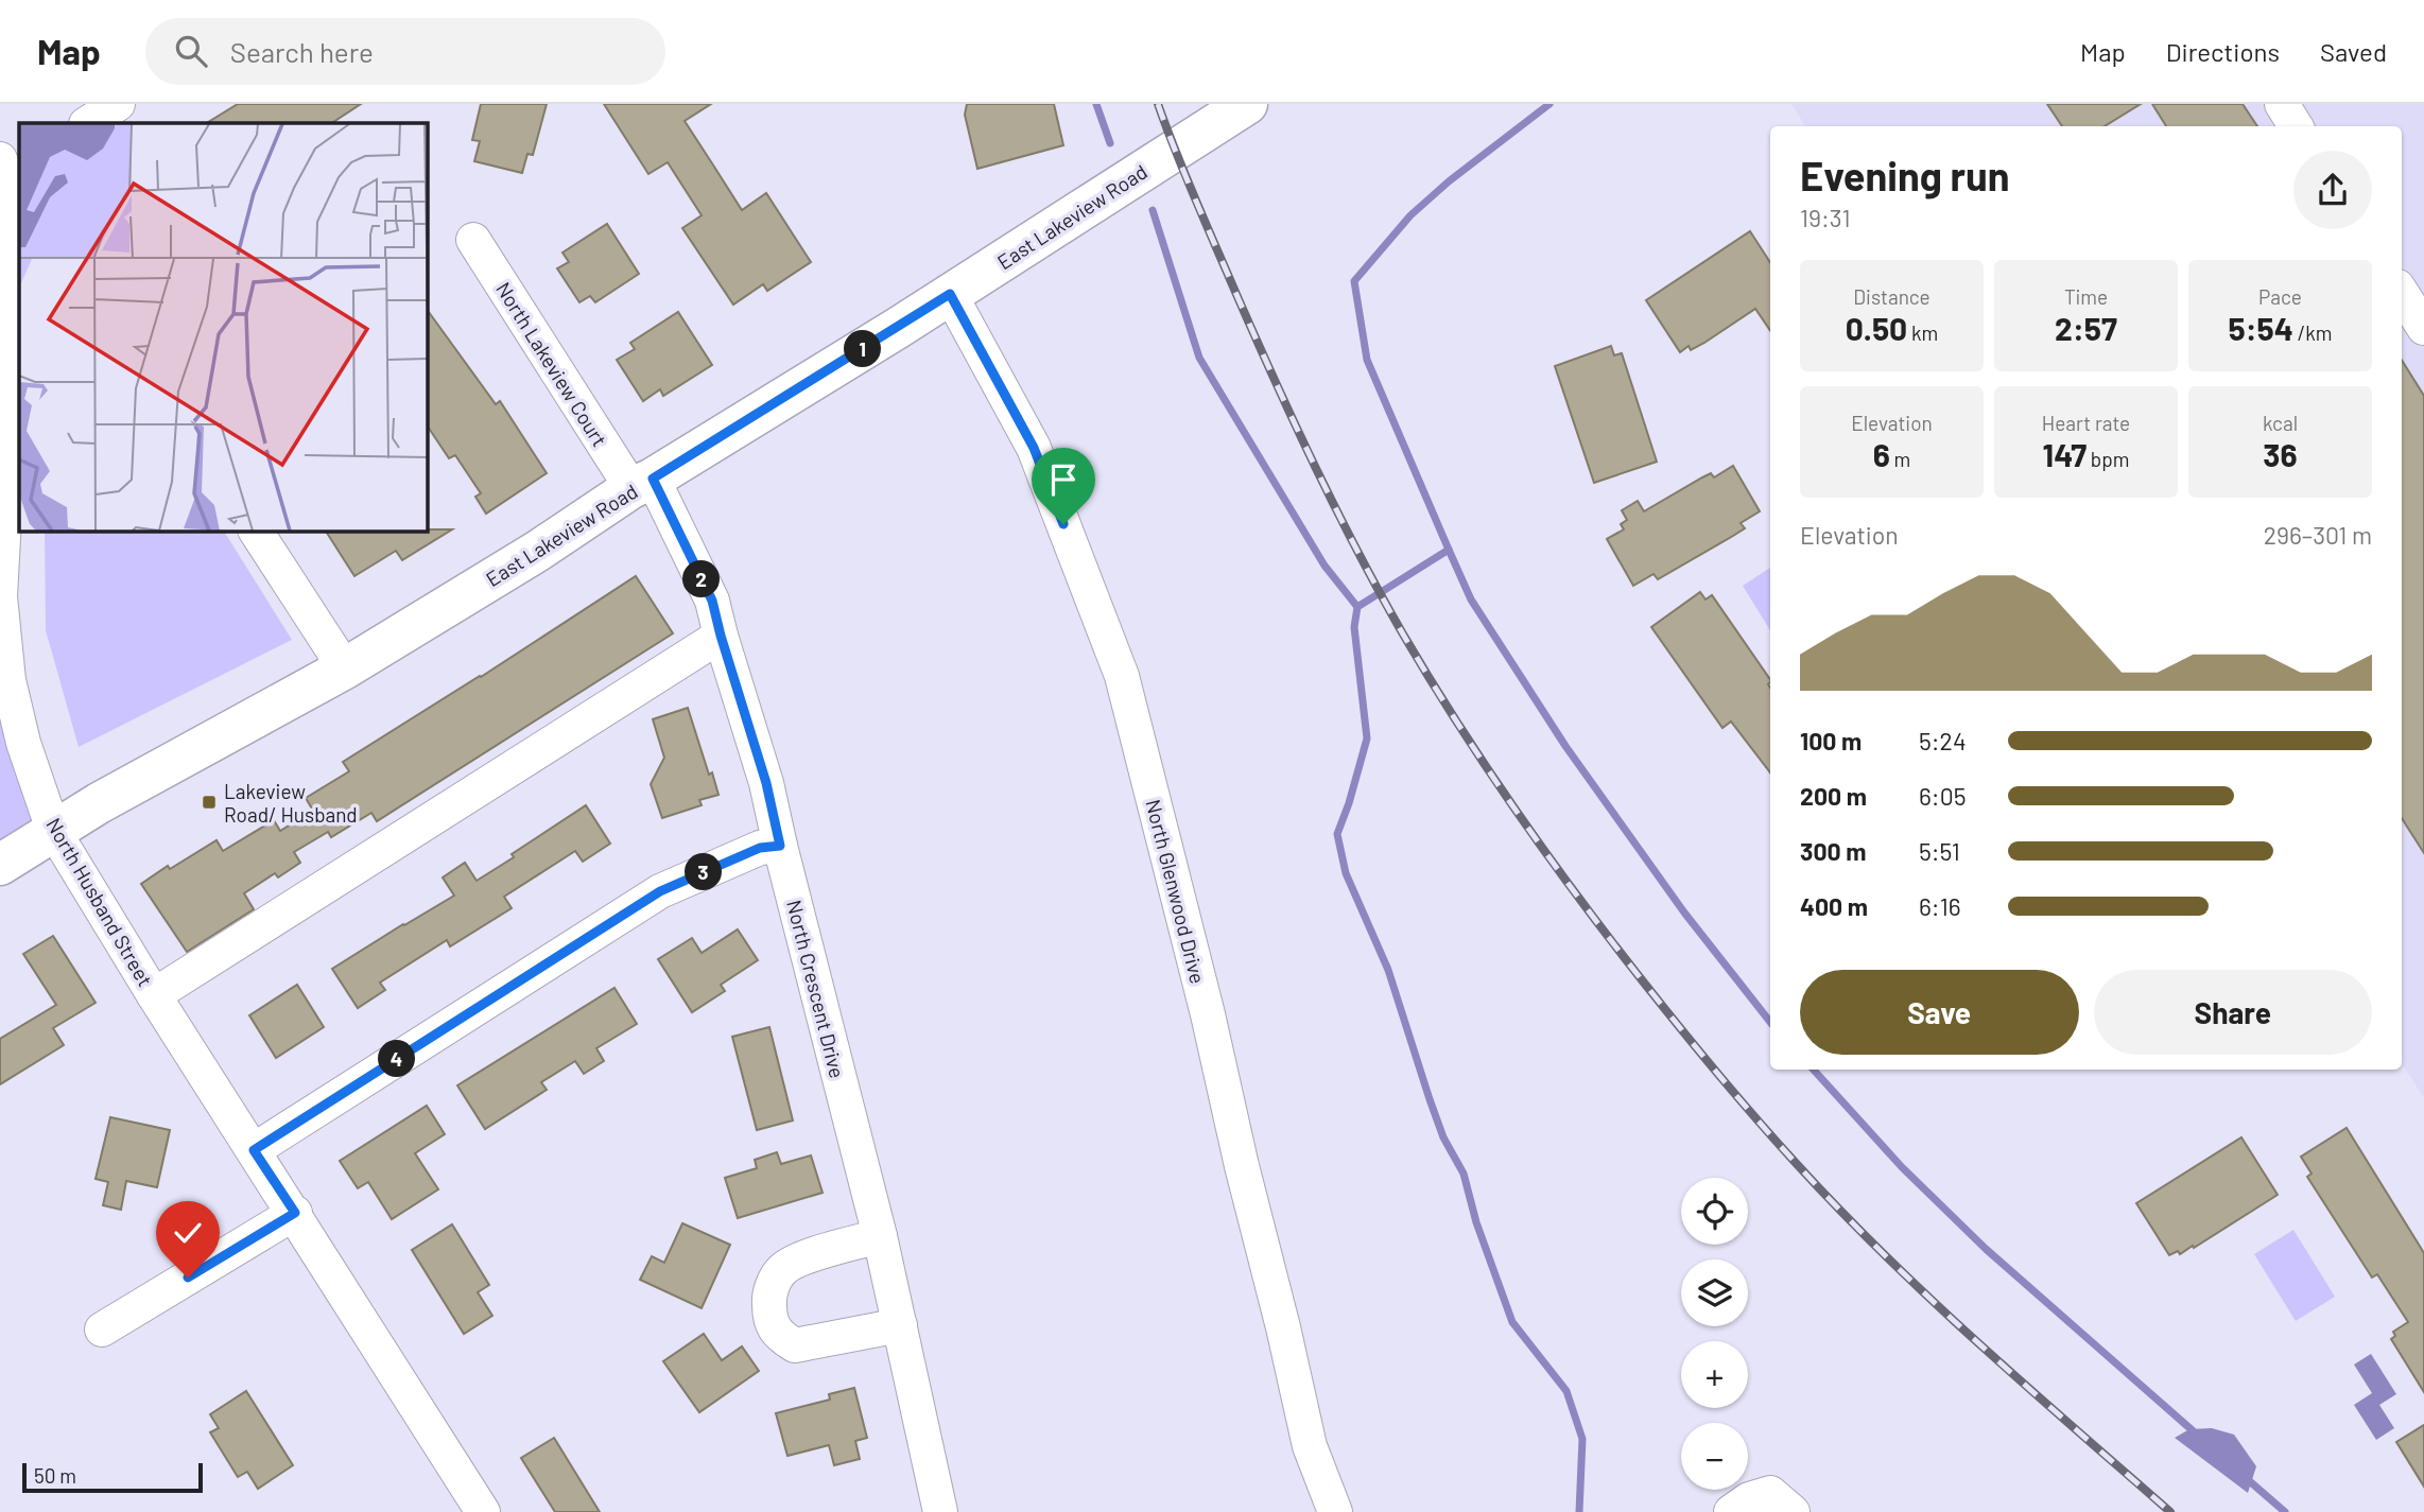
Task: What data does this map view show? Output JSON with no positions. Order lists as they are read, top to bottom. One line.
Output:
{"streets":{"main road":["East Lakeview Road"],"street":["North Lakeview Court","North Glenwood Drive","North Husband Street","North Crescent Drive"]},"crossings":[["East Lakeview Road","North Lakeview Court"],["East Lakeview Road","North Glenwood Drive"],["East Lakeview Road","North Husband Street"],["East Lakeview Road","North Crescent Drive"],["North Lakeview Court","North Crescent Drive"]],"places":{"transit":["Lakeview Road/ Husband"]},"scale_bar":"50 m","page":{"header":"Map","search":"Search here","nav":["Map","Directions","Saved"],"heading":["Evening run","19:31"],"stats":[["Distance","0.50 km"],["Time","2:57"],["Pace","5:54 /km"],["Elevation","6 m"],["Heart rate","147 bpm"],["kcal","36"]],"pins":["1","2","3","4"],"chart":["Elevation","296–301 m"],"list":[{"name":"100 m","note":"5:24"},{"name":"200 m","note":"6:05"},{"name":"300 m","note":"5:51"},{"name":"400 m","note":"6:16"}],"buttons":["Save","Share"],"map_buttons":["+","−"],"scale":"50 m"}}
